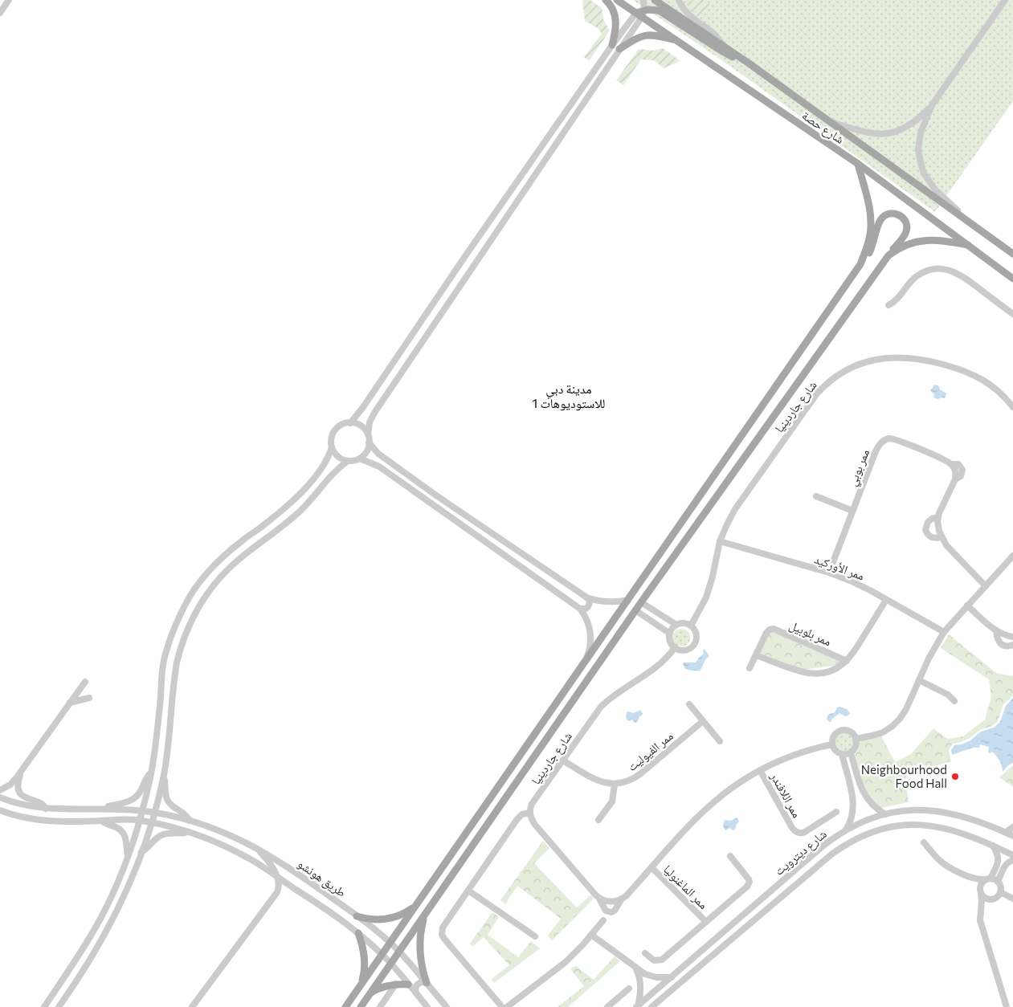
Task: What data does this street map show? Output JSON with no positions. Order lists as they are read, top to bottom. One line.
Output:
{"streets":{"main road":["شارع حصة"],"street":["شارع جاردينيا","ممر بوبي","ممر الأوركيد","ممر بلوبيل","ممر الفيوليت","ممر اللافندر","شارع ديترويت","طريق هونشو","ممر الماغنوليا"]},"crossings":[["شارع جاردينيا","ممر الأوركيد"],["شارع جاردينيا","ممر الفيوليت"],["ممر بوبي","ممر الأوركيد"]],"districts":["مدينة دبي للاستوديوهات 1"],"places":["Neighbourhood Food Hall"]}
